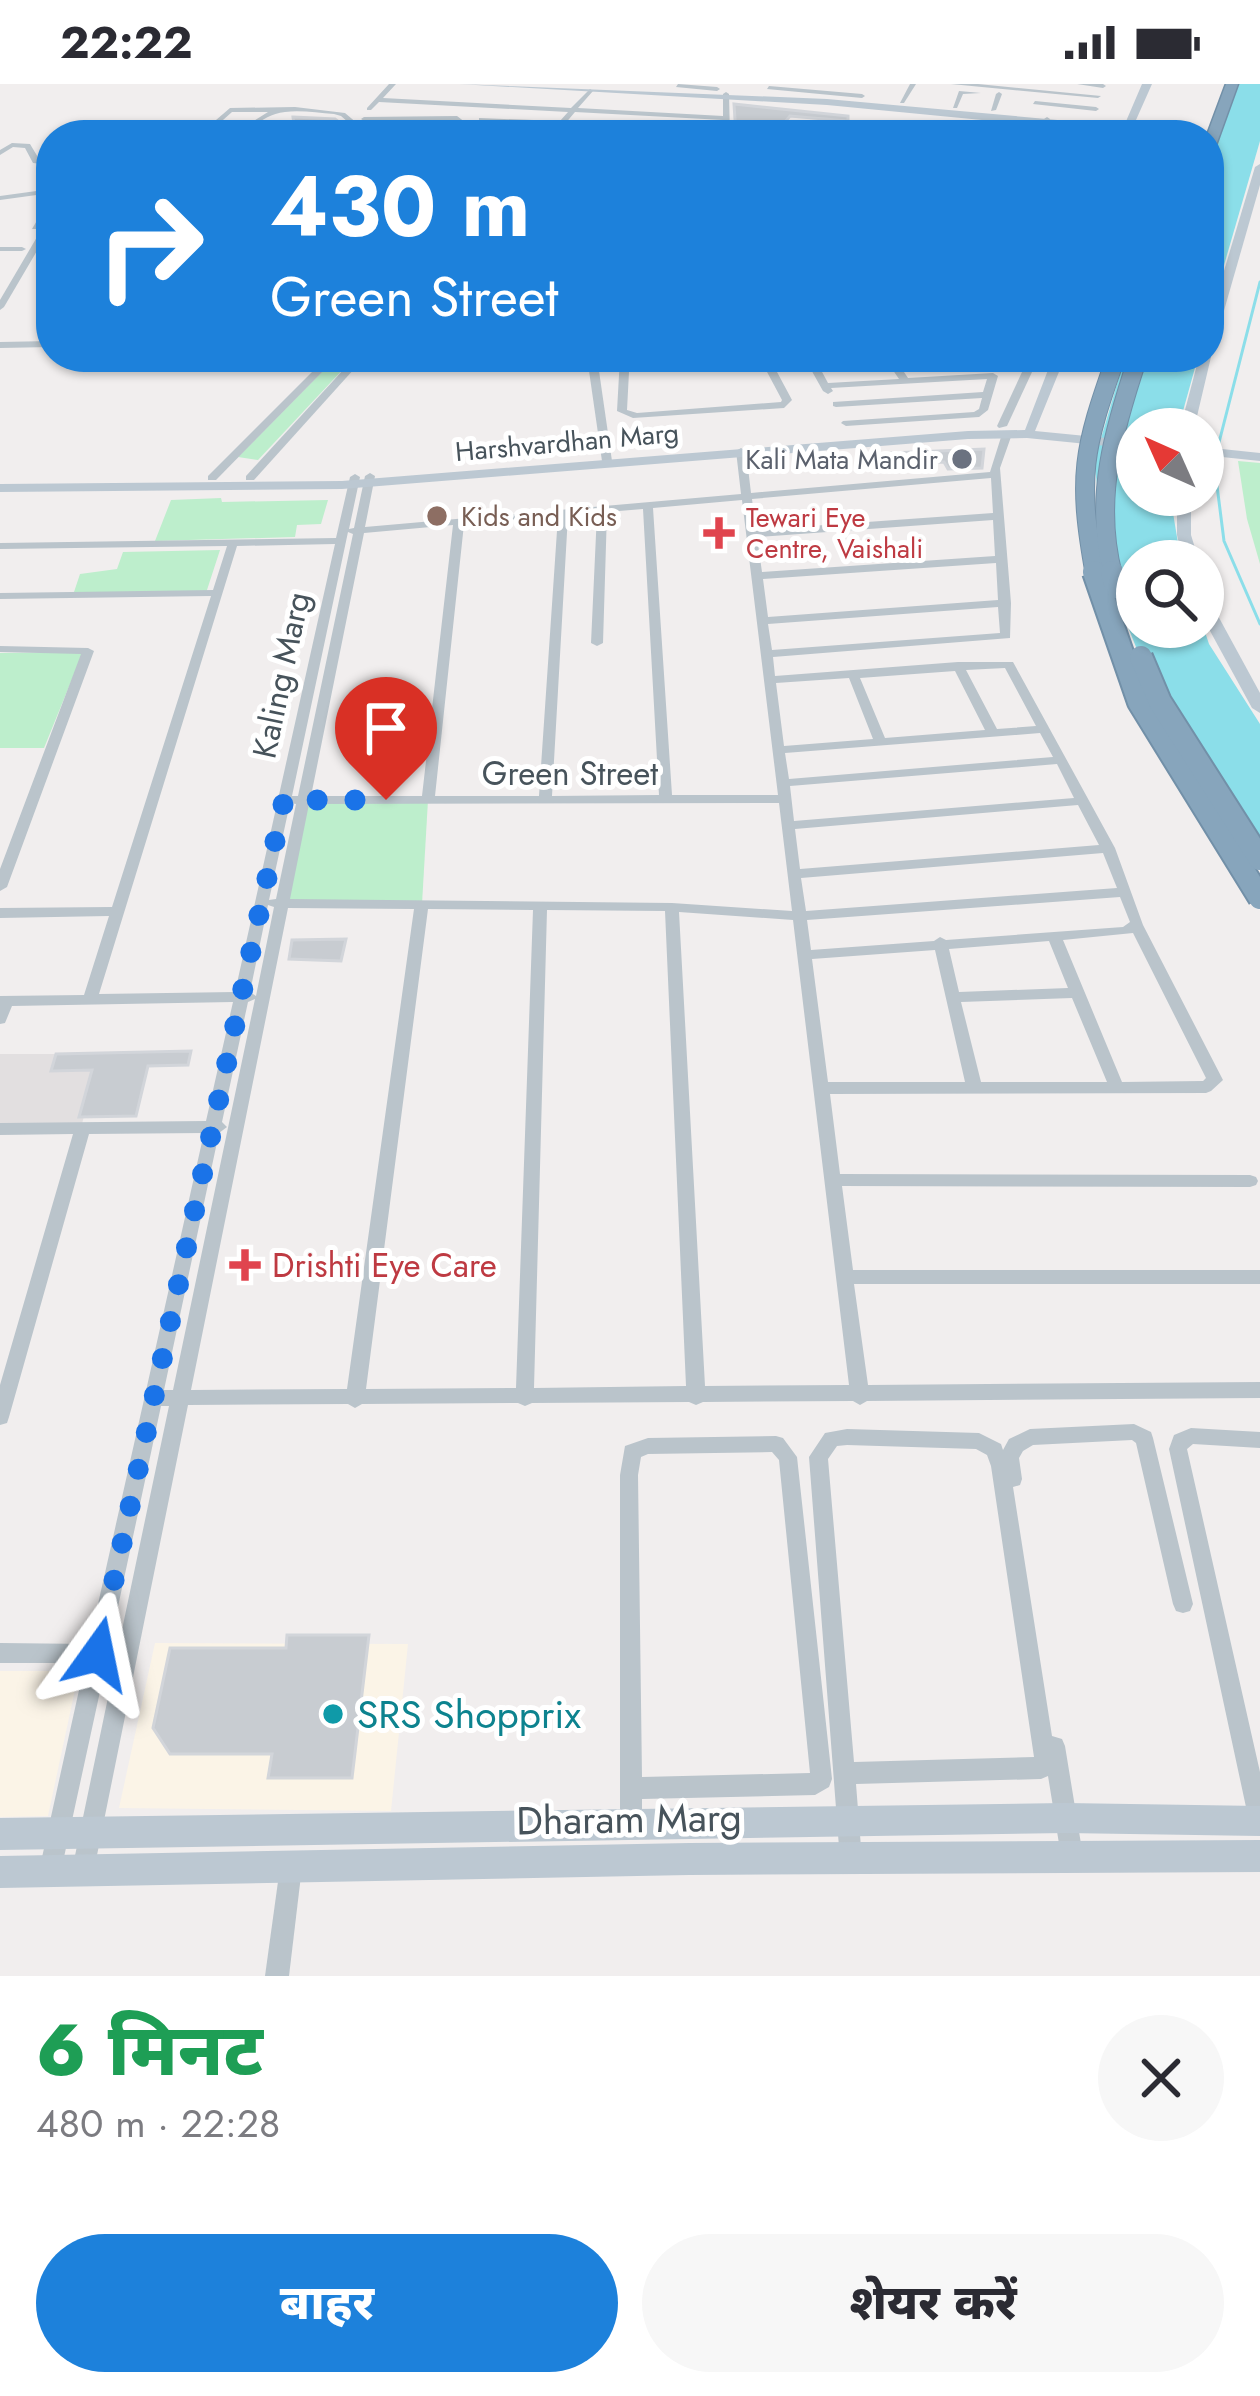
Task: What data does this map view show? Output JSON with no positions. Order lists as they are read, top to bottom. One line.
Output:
{"streets":{"street":["Harshvardhan Marg","Kaling Marg","Green Street","Dharam Marg"]},"crossings":[["Harshvardhan Marg","Kaling Marg"],["Kaling Marg","Green Street"],["Kaling Marg","Dharam Marg"]],"places":{"other":["Kali Mata Mandir","Kids and Kids","SRS Shopprix"],"health":["Tewari Eye Centre, Vaishali","Drishti Eye Care"]},"north":"top left","page":{"status":"22:22","turn":["430 m","Green Street"],"heading":["6 मिनट","480 m · 22:28"],"buttons":["बाहर","शेयर करें"]}}
